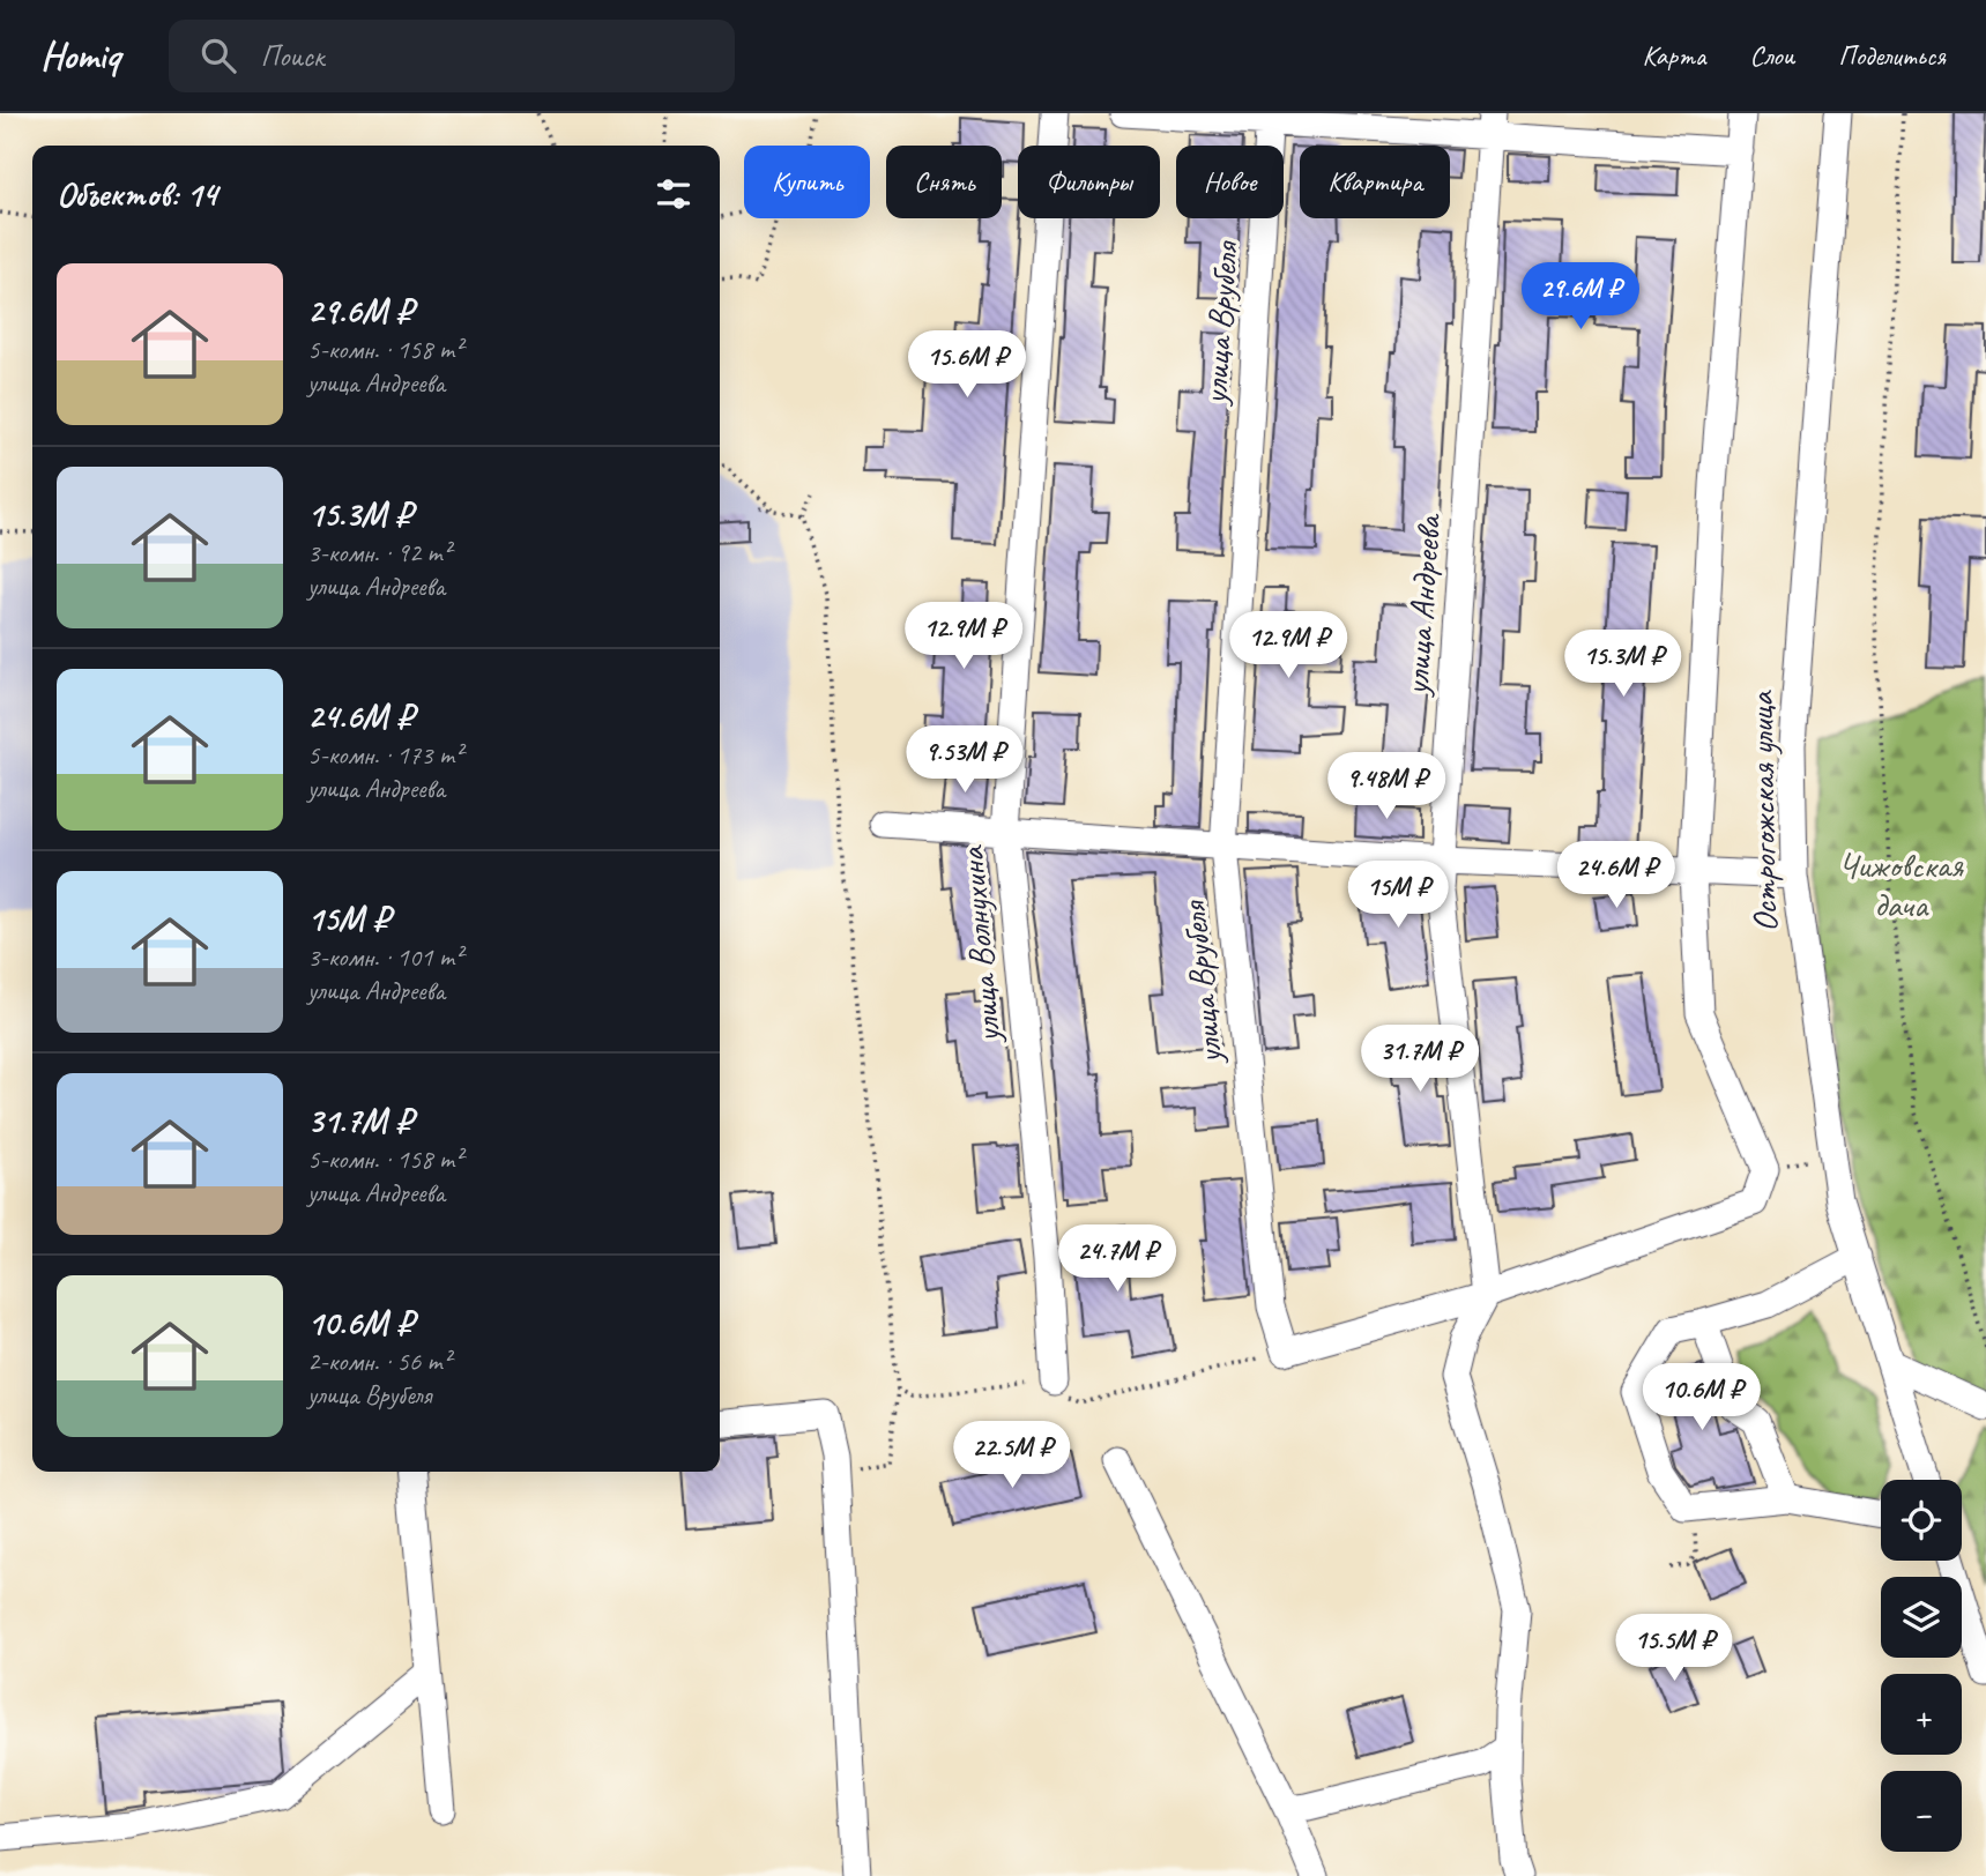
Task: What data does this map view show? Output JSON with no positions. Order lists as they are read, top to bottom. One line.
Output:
{"streets":{"street":["улица Врубеля","улица Андреева","Острогожская улица","улица Волнухина"]},"parks":["Чижовская дача"],"page":{"header":"Homiq","search":"Поиск","nav":["Карта","Слои","Поделиться"],"chip":["Купить","Снять","Фильтры","Новое","Квартира"],"heading":"Объектов: 14","list":[{"name":"29.6M ₽","note":"5-комн. · 158 m² · улица Андреева"},{"name":"15.3M ₽","note":"3-комн. · 92 m² · улица Андреева"},{"name":"24.6M ₽","note":"5-комн. · 173 m² · улица Андреева"},{"name":"15M ₽","note":"3-комн. · 101 m² · улица Андреева"},{"name":"31.7M ₽","note":"5-комн. · 158 m² · улица Андреева"},{"name":"10.6M ₽","note":"2-комн. · 56 m² · улица Врубеля"}],"price":["29.6M ₽","15.6M ₽","12.9M ₽","12.9M ₽","15.3M ₽","9.53M ₽","9.48M ₽","24.6M ₽","15M ₽","31.7M ₽","24.7M ₽","10.6M ₽","22.5M ₽","15.5M ₽"],"map_buttons":["+","−"]}}
